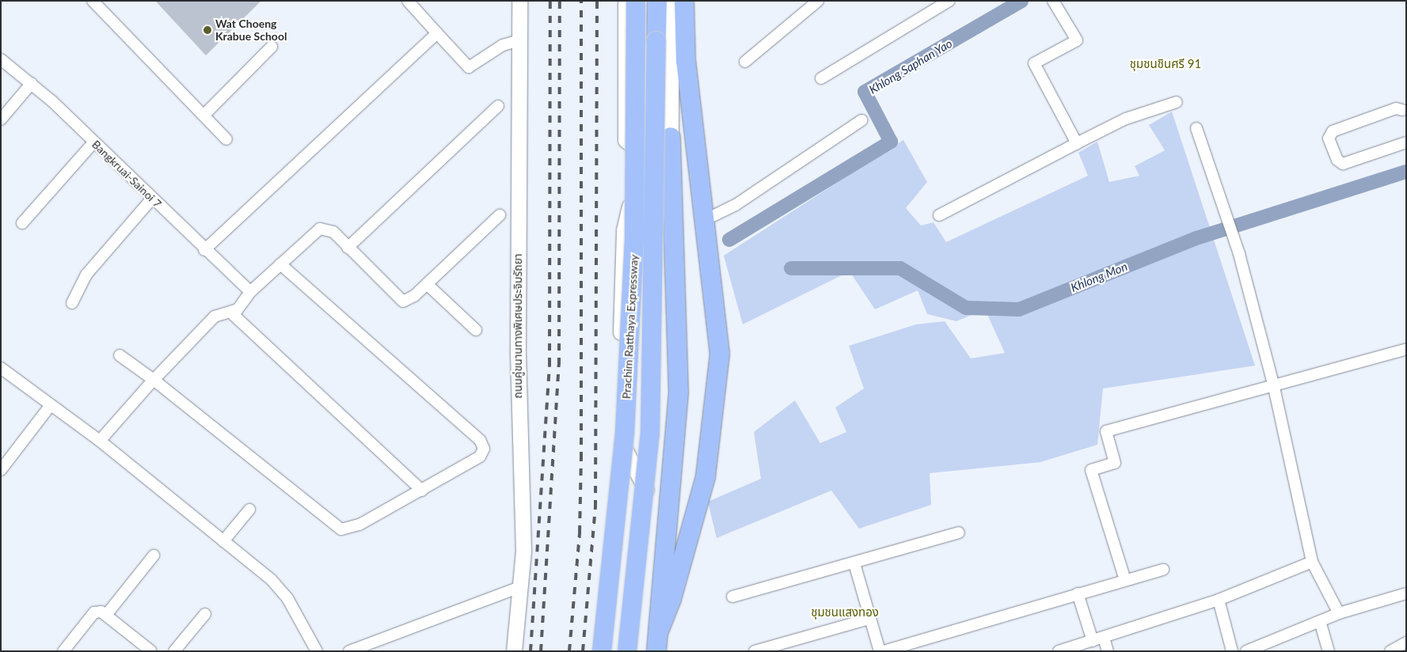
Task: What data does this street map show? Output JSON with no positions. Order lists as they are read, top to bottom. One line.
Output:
{"streets":{"highway":["Prachim Ratthaya Expressway"],"main road":["ถนนคู่ขนานทางพิเศษประจิมรัถยา"],"street":["Bangkruai-Sainoi 7"]},"districts":["ชุมชนชินศรี 91","ชุมชนแสงทอง"],"water":["Khlong Saphan Yao","Khlong Mon"],"places":["Wat Choeng Krabue School"]}
